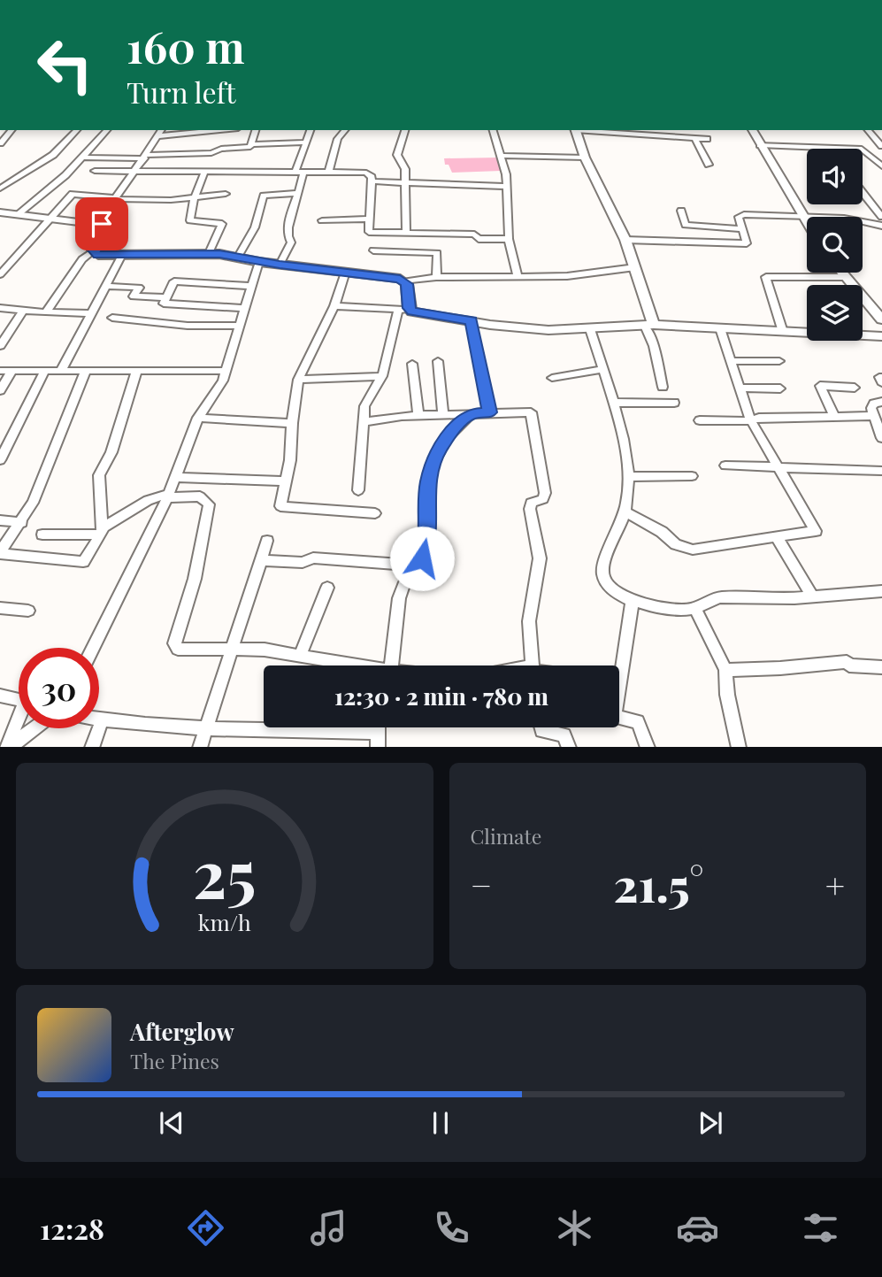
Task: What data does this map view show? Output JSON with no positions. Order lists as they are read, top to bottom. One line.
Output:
{"page":{"turn":["160 m","Turn left"],"limit":"30","trip":"12:30 · 2 min · 780 m","tile":"Climate","heat":["−","21.5°","+"],"song":["Afterglow","The Pines"],"tabs":"12:28","gauge":["25","km/h"]}}
